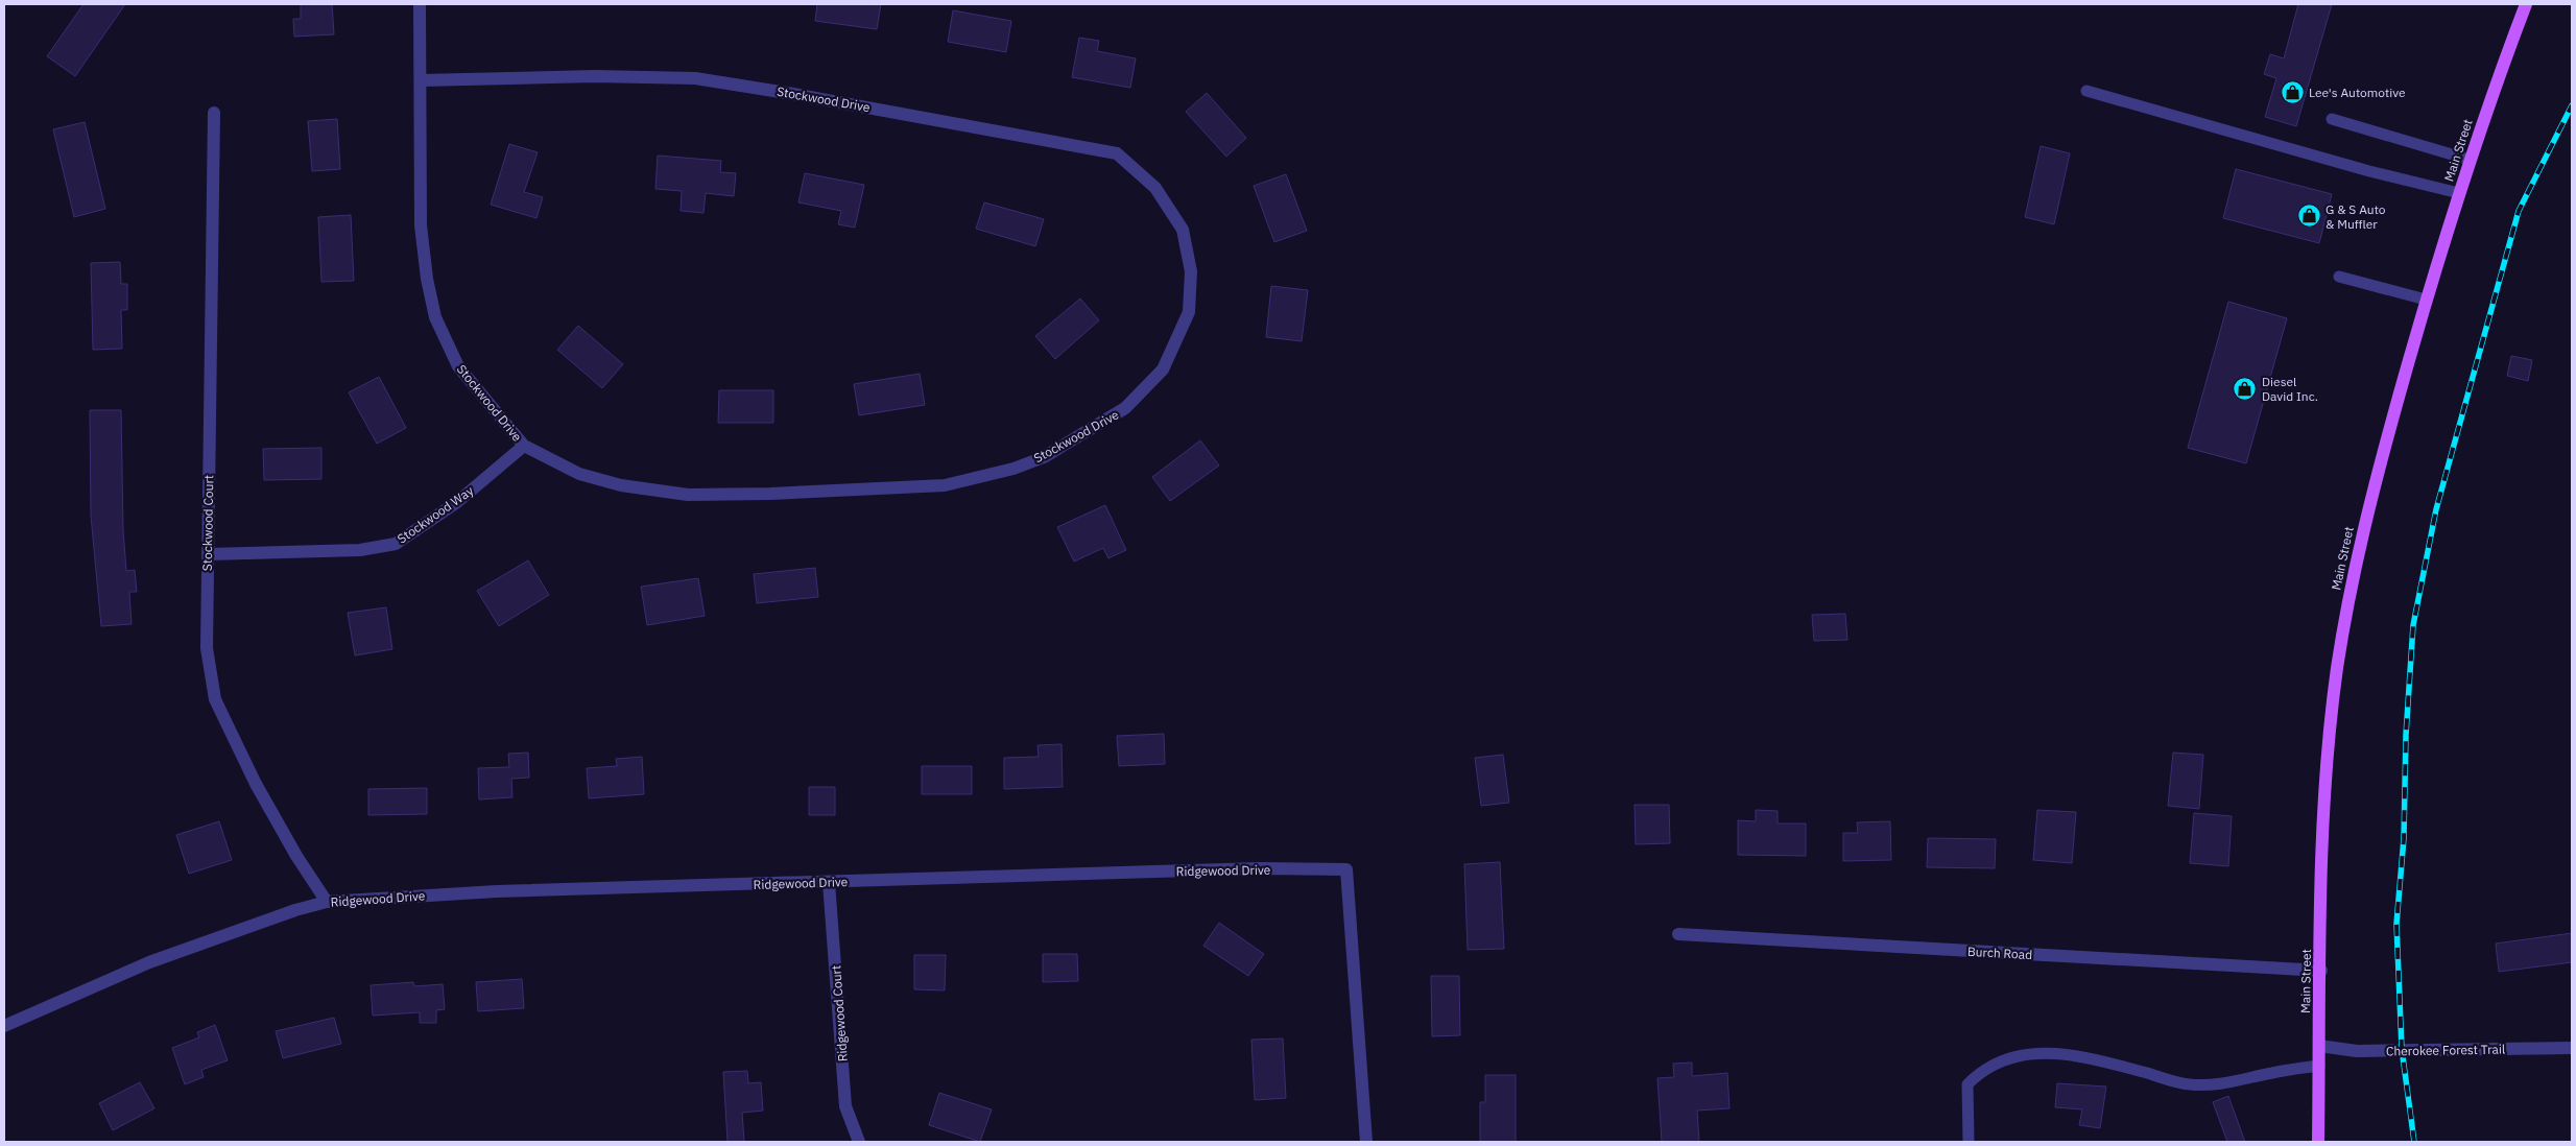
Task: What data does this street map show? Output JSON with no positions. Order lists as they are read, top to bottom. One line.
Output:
{"streets":{"main road":["Main Street"],"street":["Stockwood Drive","Stockwood Way","Stockwood Court","Ridgewood Drive","Burch Road","Ridgewood Court","Cherokee Forest Trail"]},"crossings":[["Stockwood Drive","Stockwood Way"],["Main Street","Burch Road"],["Main Street","Cherokee Forest Trail"],["Stockwood Way","Stockwood Court"],["Stockwood Court","Ridgewood Drive"],["Ridgewood Drive","Ridgewood Court"]],"places":{"shop":["Lee's Automotive","G & S Auto & Muffler","Diesel David Inc."]}}
